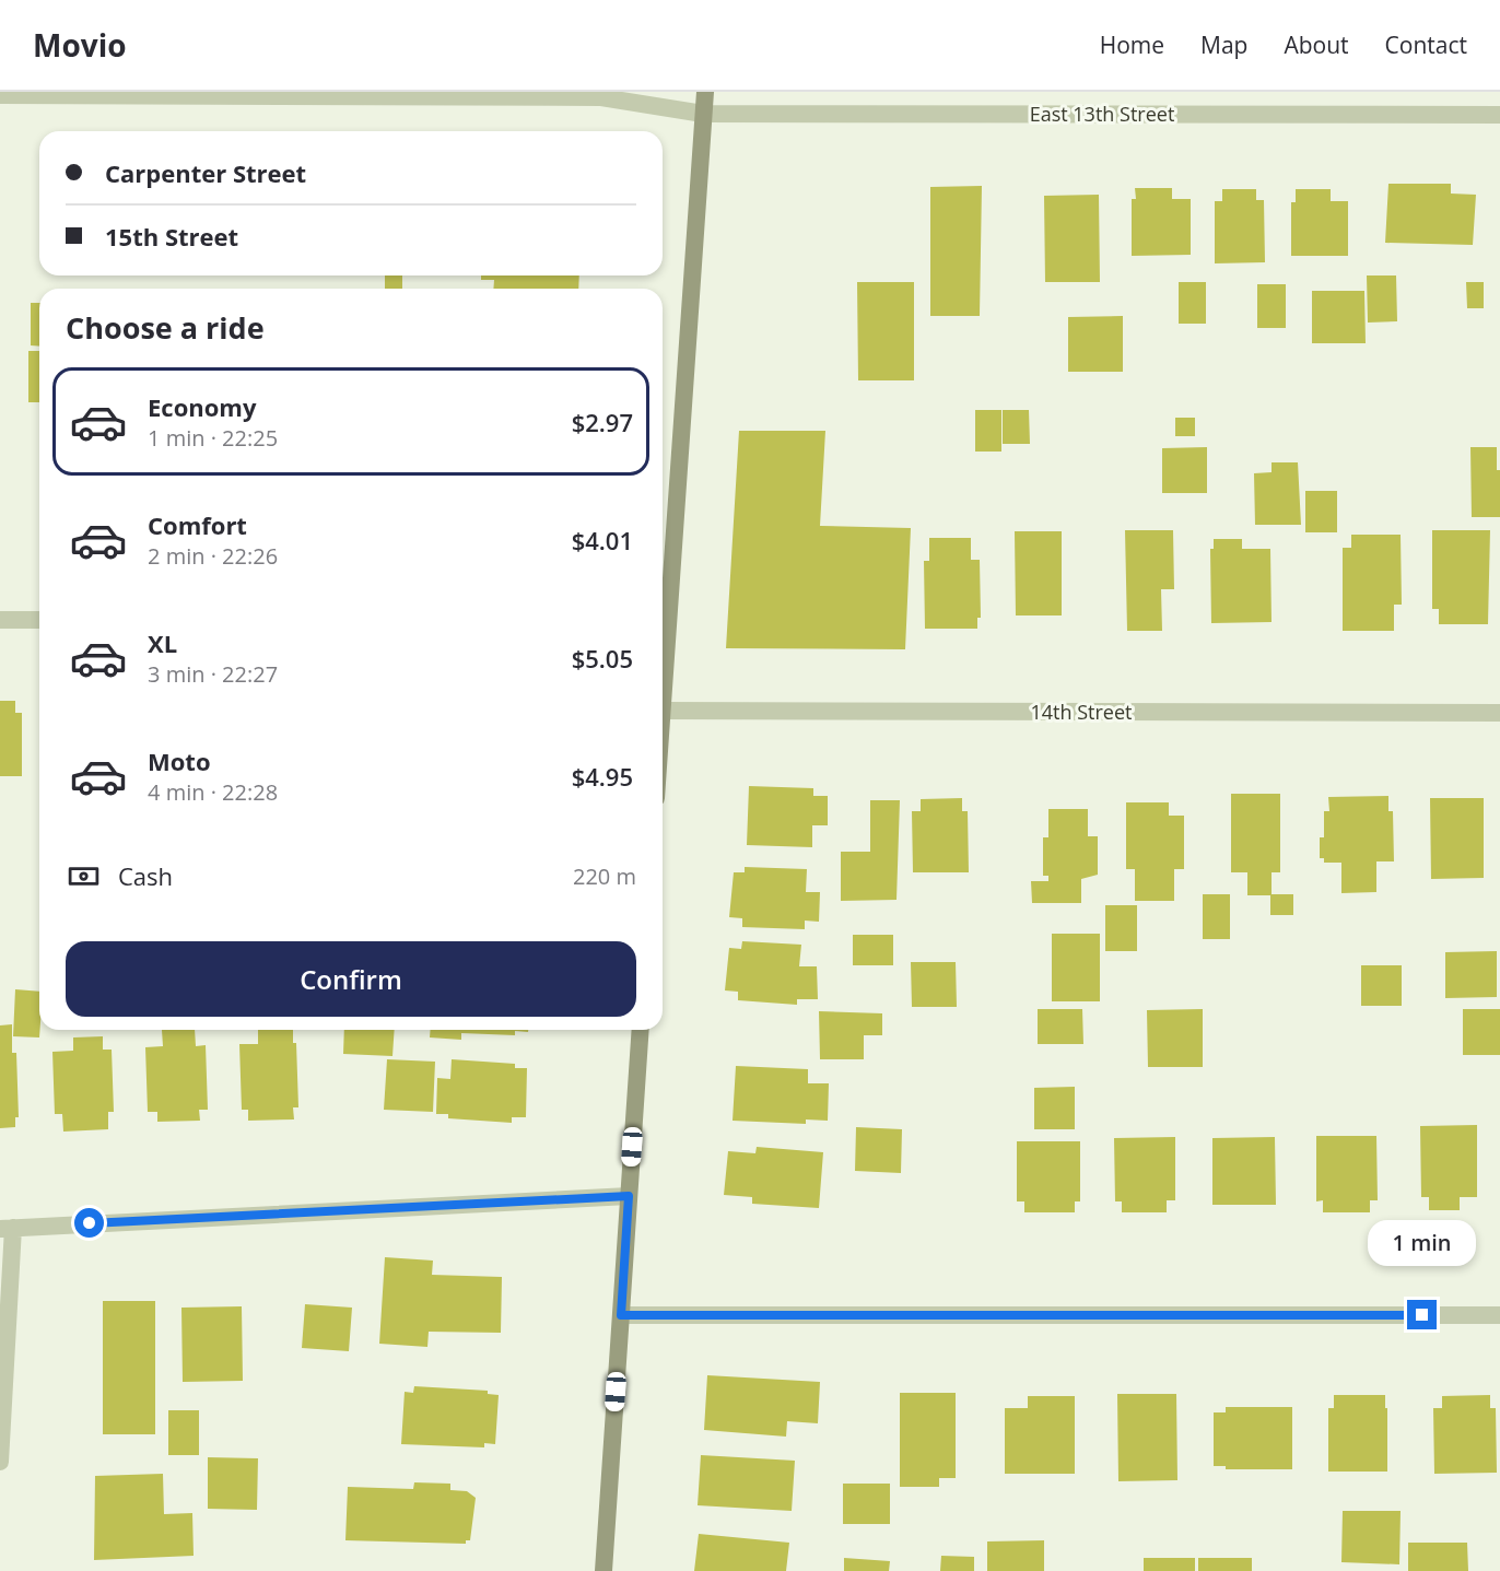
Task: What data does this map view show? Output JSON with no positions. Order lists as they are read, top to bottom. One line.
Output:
{"streets":{"street":["East 13th Street","14th Street"]},"page":{"header":"Movio","nav":["Home","Map","About","Contact"],"banner":["Carpenter Street","15th Street"],"heading":"Choose a ride","list":[{"name":"Economy","note":"1 min · 22:25","value":"$2.97"},{"name":"Comfort","note":"2 min · 22:26","value":"$4.01"},{"name":"XL","note":"3 min · 22:27","value":"$5.05"},{"name":"Moto","note":"4 min · 22:28","value":"$4.95"}],"pay":["Cash","220 m"],"buttons":"Confirm","bubble":"1 min"}}
